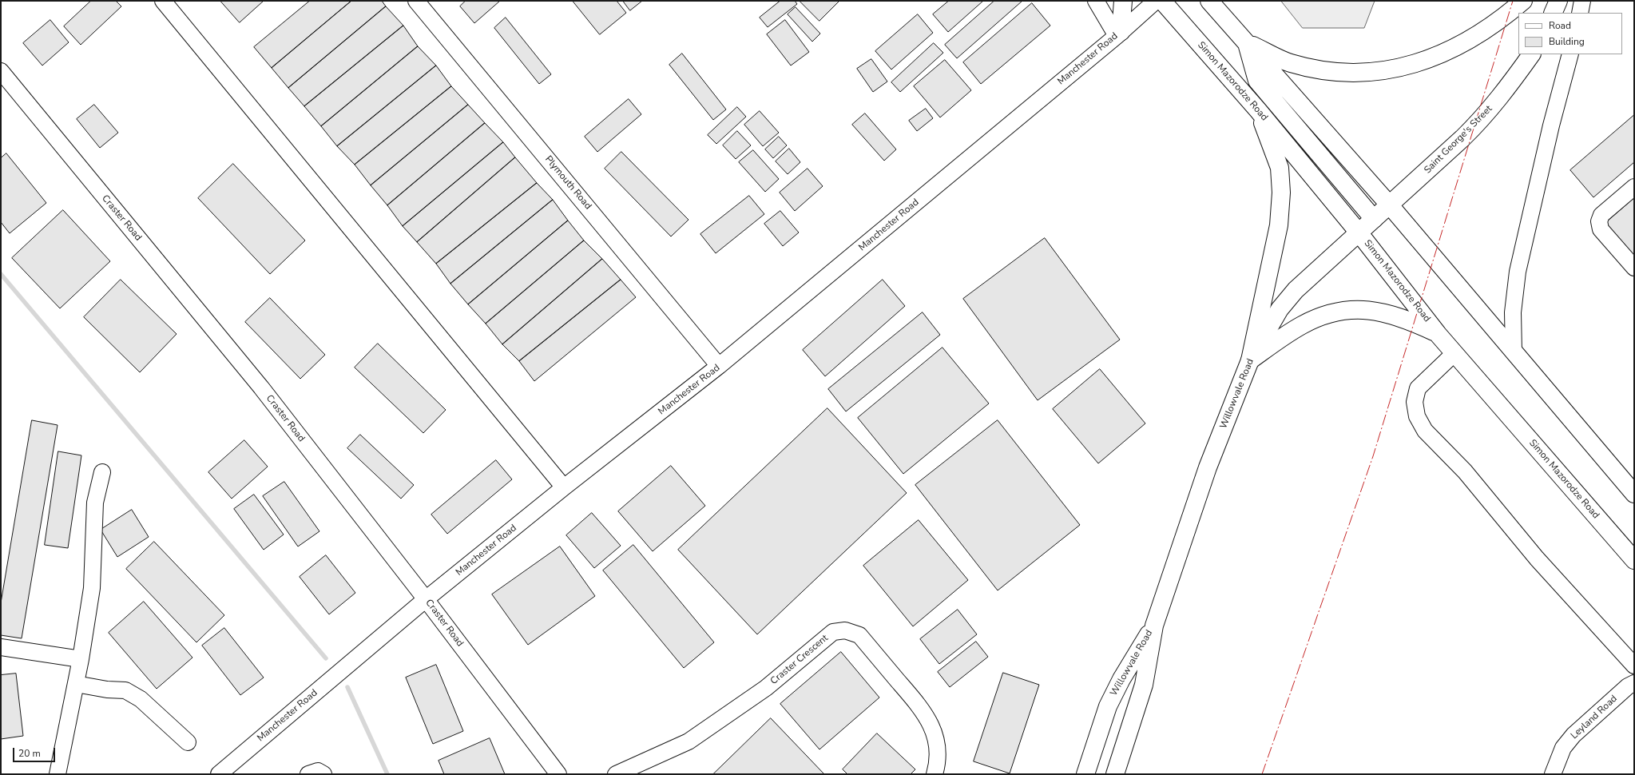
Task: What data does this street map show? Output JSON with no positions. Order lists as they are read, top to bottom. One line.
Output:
{"streets":{"main road":["Simon Mazorodze Road","Saint George's Street","Willowvale Road"],"street":["Manchester Road","Plymouth Road","Craster Road","Craster Crescent","Leyland Road"]},"crossings":[["Manchester Road","Plymouth Road"],["Manchester Road","Craster Road"],["Simon Mazorodze Road","Willowvale Road"],["Saint George's Street","Willowvale Road"]],"legend":["Road","Building"],"scale_bar":"20 m"}
